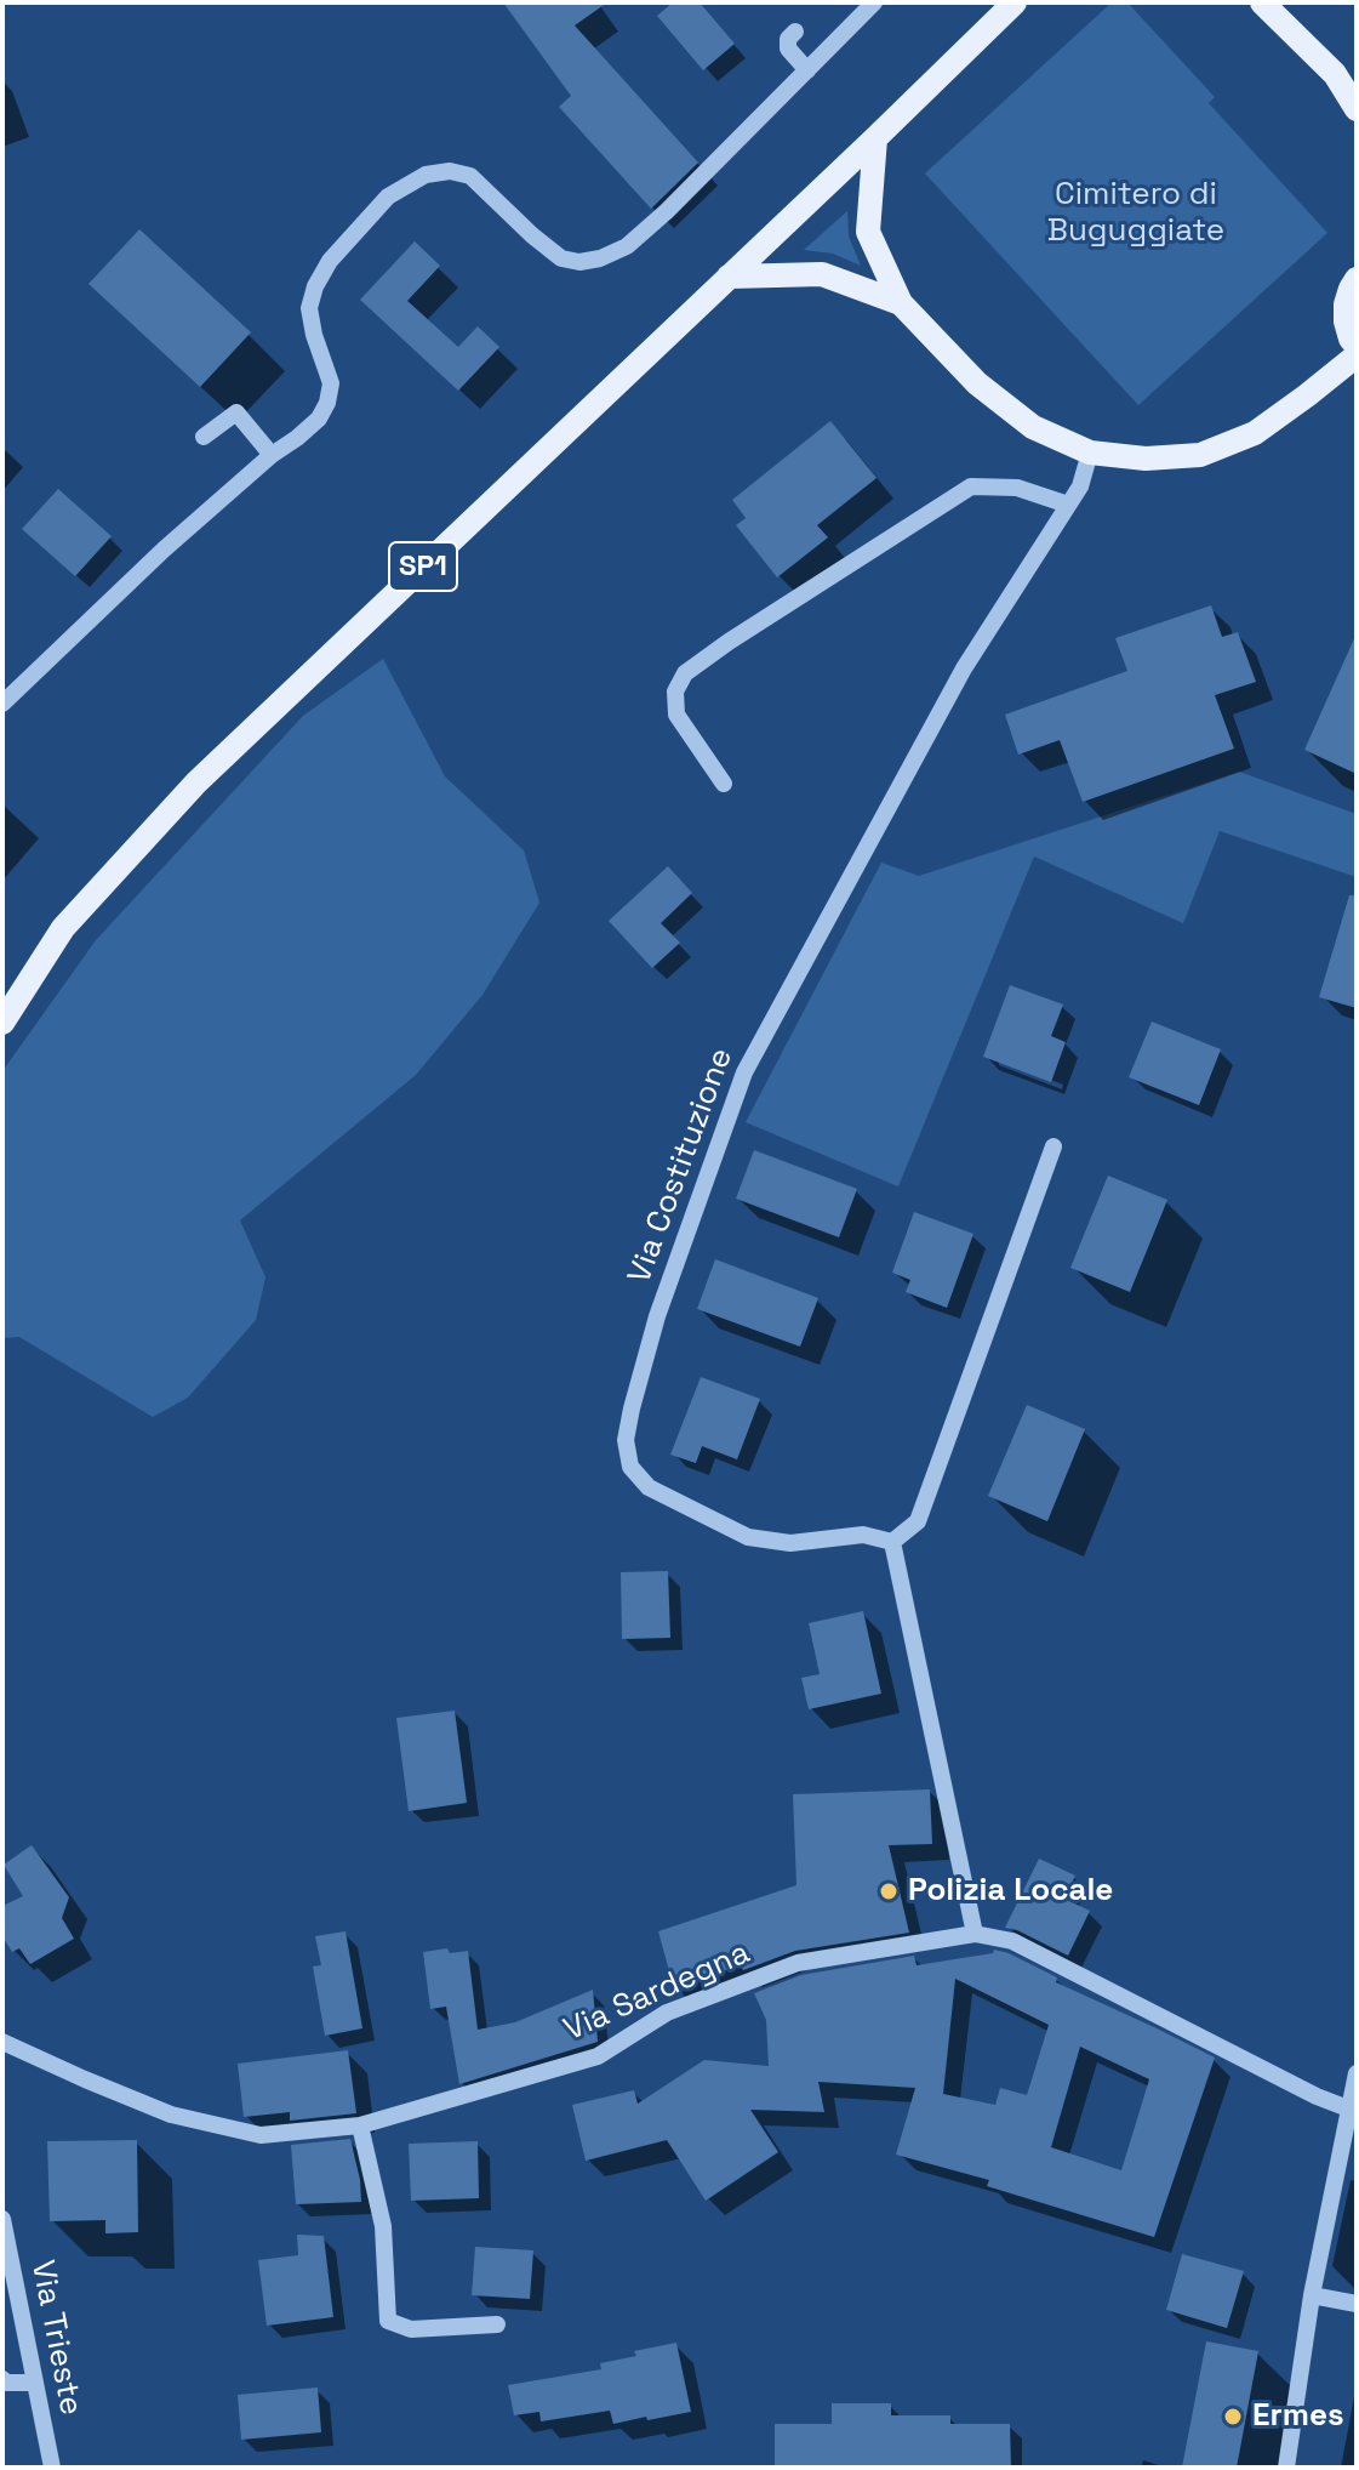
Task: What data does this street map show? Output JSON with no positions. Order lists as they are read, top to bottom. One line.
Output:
{"streets":{"main road":["SP1"],"street":["Via Costituzione","Via Sardegna","Via Trieste"]},"parks":["Cimitero di Buguggiate"],"places":["Polizia Locale","Ermes"]}
